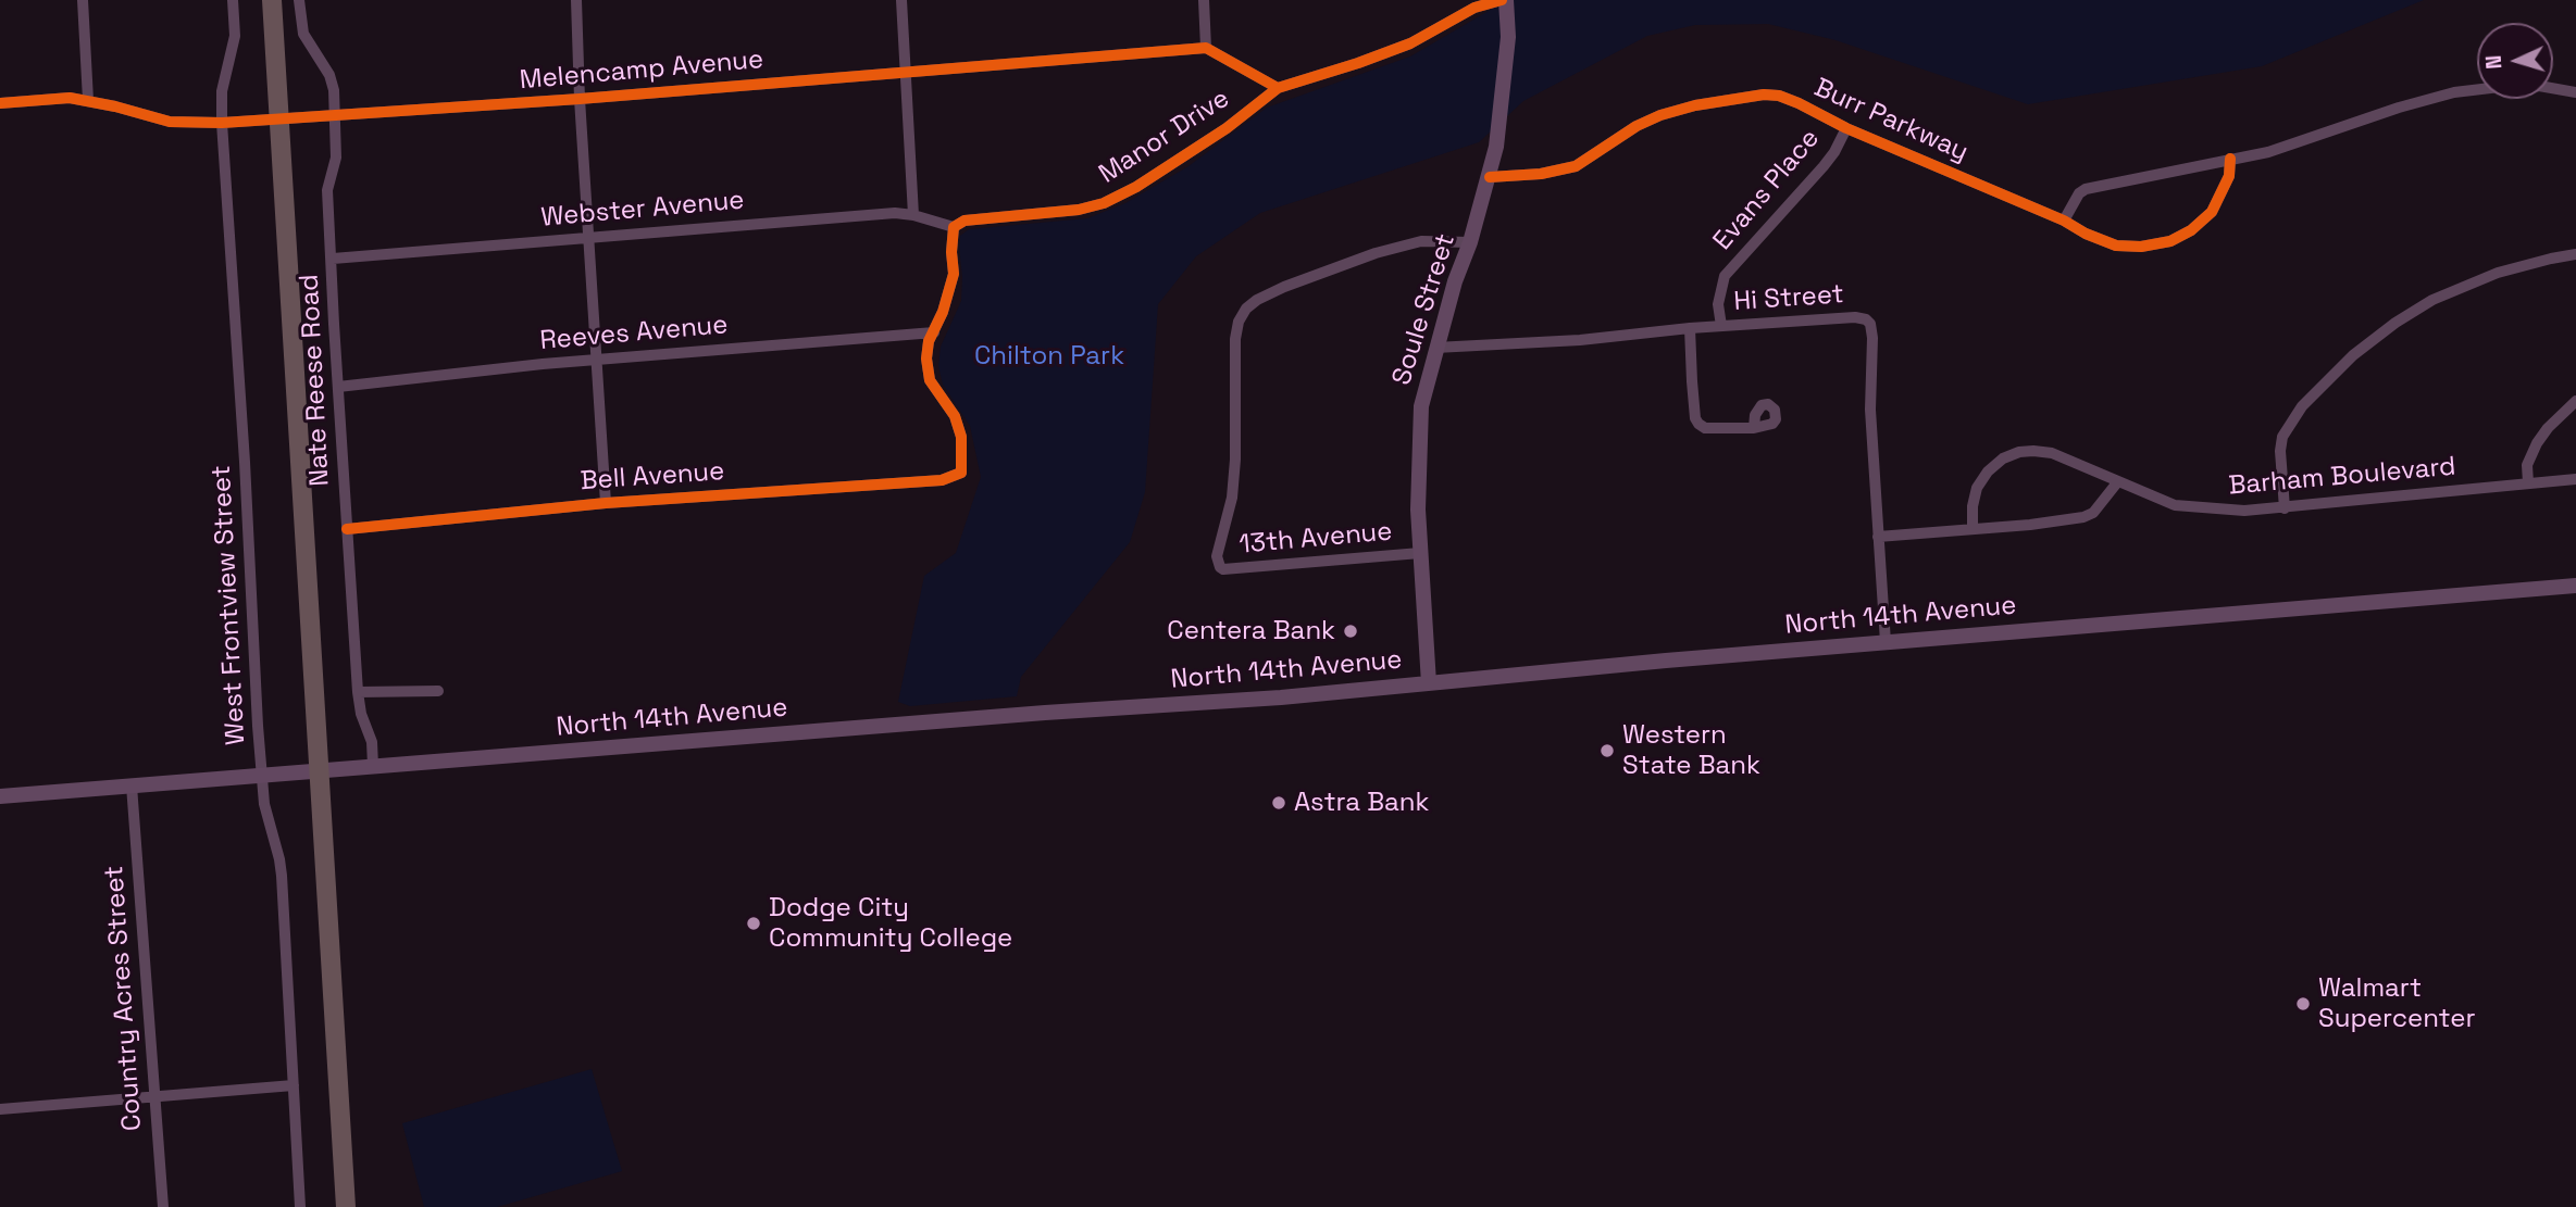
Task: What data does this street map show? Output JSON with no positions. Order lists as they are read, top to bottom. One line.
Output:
{"streets":{"main road":["Soule Street","North 14th Avenue"],"street":["Melencamp Avenue","Burr Parkway","Manor Drive","Evans Place","Webster Avenue","Hi Street","Reeves Avenue","Nate Reese Road","Bell Avenue","Barham Boulevard","13th Avenue","West Frontview Street","Country Acres Street"]},"crossings":[["Melencamp Avenue","Nate Reese Road"],["Melencamp Avenue","West Frontview Street"],["Burr Parkway","Evans Place"],["Burr Parkway","Soule Street"],["Manor Drive","Webster Avenue"],["Manor Drive","Soule Street"],["Evans Place","Hi Street"],["Webster Avenue","Nate Reese Road"],["Hi Street","Soule Street"],["Hi Street","North 14th Avenue"],["Soule Street","13th Avenue"],["Soule Street","North 14th Avenue"],["Reeves Avenue","Nate Reese Road"],["Reeves Avenue","Bell Avenue"],["Nate Reese Road","Bell Avenue"],["Nate Reese Road","North 14th Avenue"],["West Frontview Street","North 14th Avenue"],["North 14th Avenue","Country Acres Street"]],"parks":["Chilton Park"],"places":["Centera Bank","Western State Bank","Astra Bank","Dodge City Community College","Walmart Supercenter"],"north":"left"}
